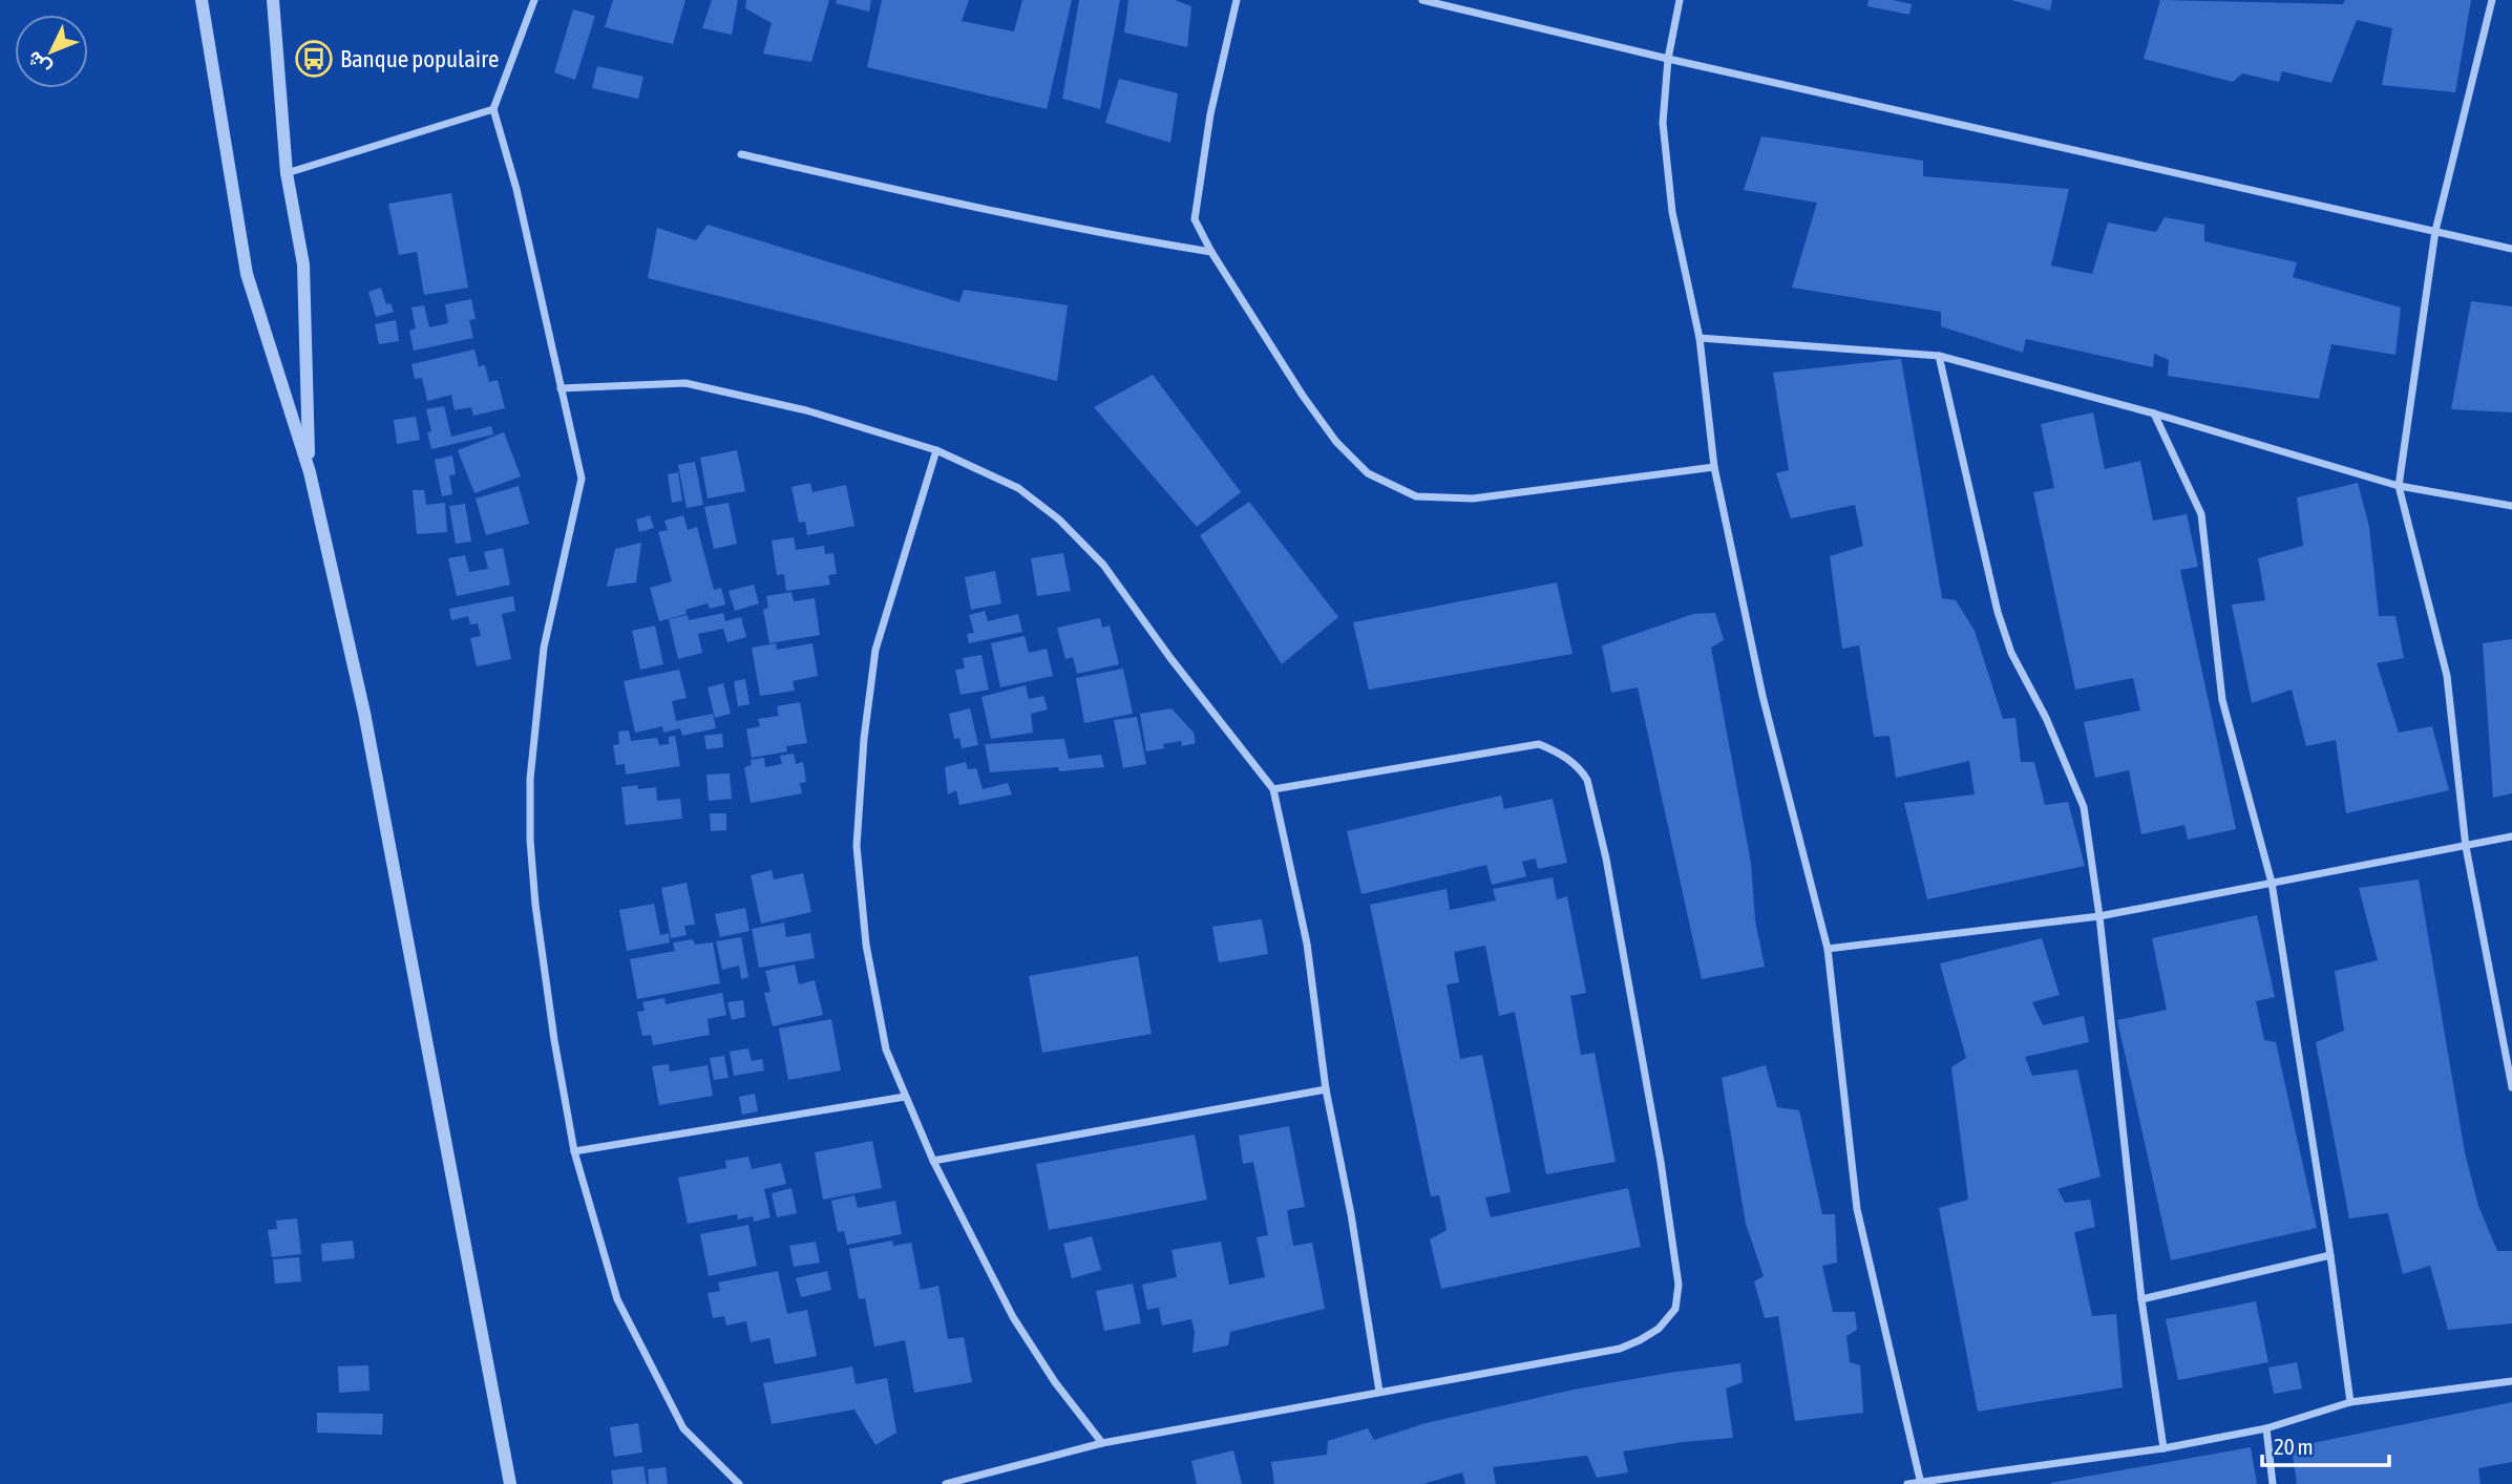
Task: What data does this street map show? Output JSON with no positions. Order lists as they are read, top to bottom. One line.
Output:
{"places":{"bus stop":["Banque populaire"]},"scale_bar":"20 m","north":"bottom left"}
